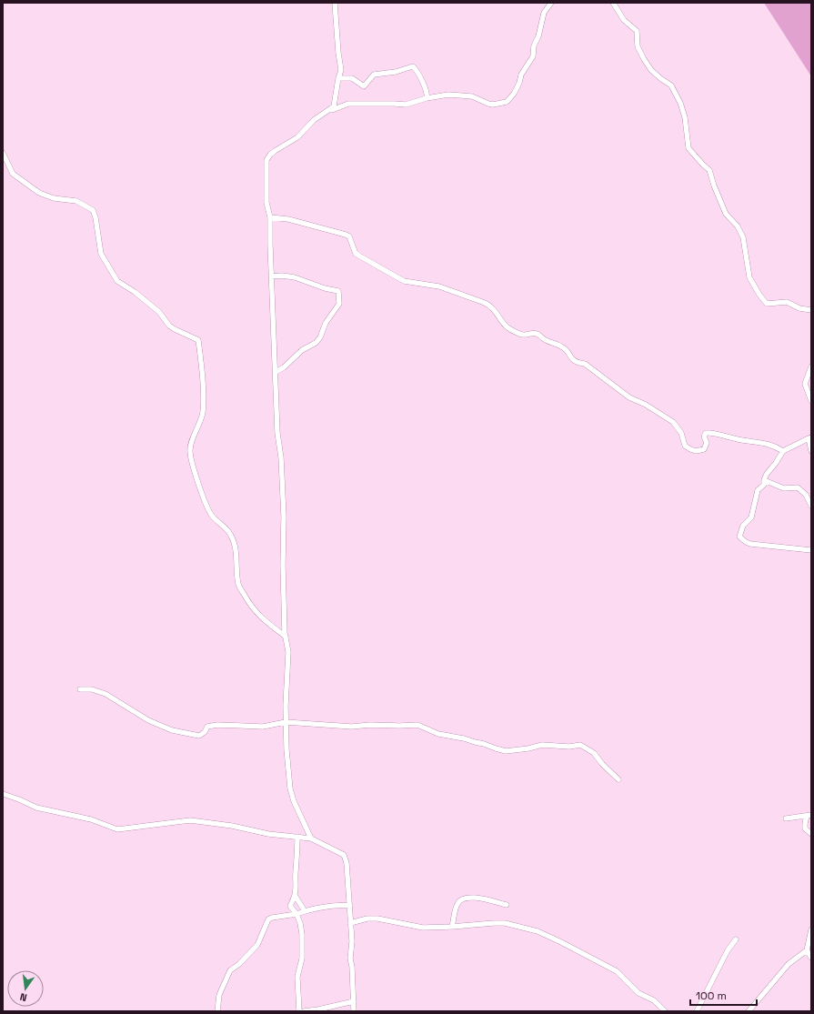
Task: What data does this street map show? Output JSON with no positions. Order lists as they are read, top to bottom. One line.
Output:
{"scale_bar":"100 m","north":"bottom"}
